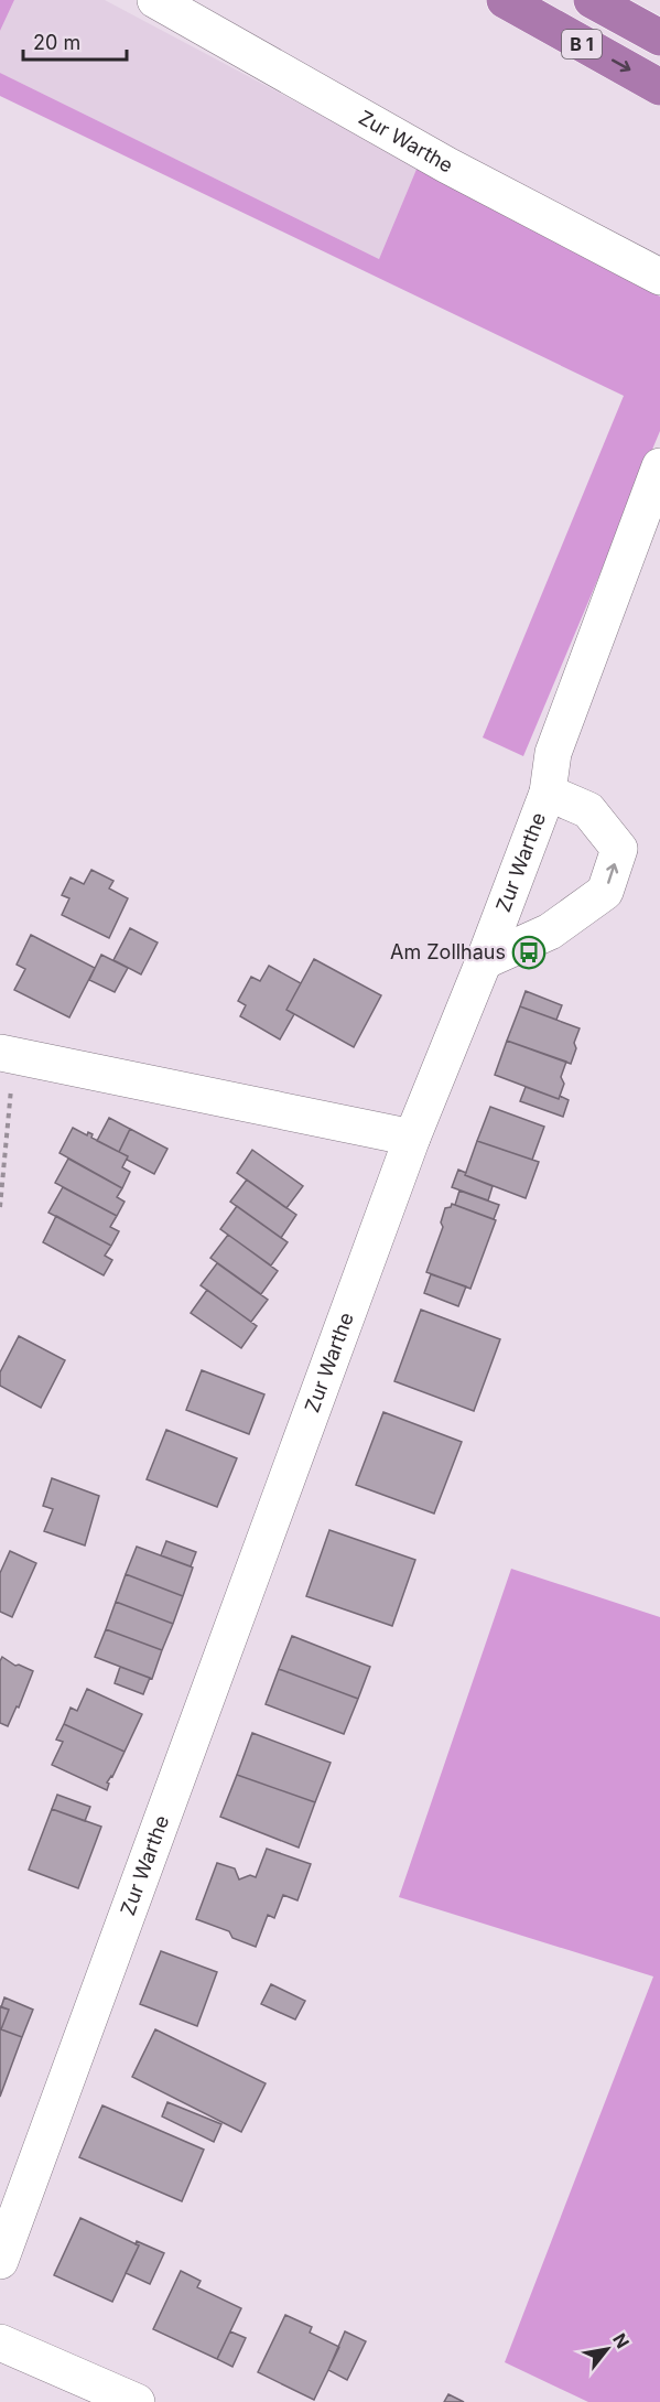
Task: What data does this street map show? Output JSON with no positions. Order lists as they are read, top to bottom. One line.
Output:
{"streets":{"highway":["B 1"],"street":["Zur Warthe"]},"places":{"bus stop":["Am Zollhaus"]},"scale_bar":"20 m","north":"top right"}
